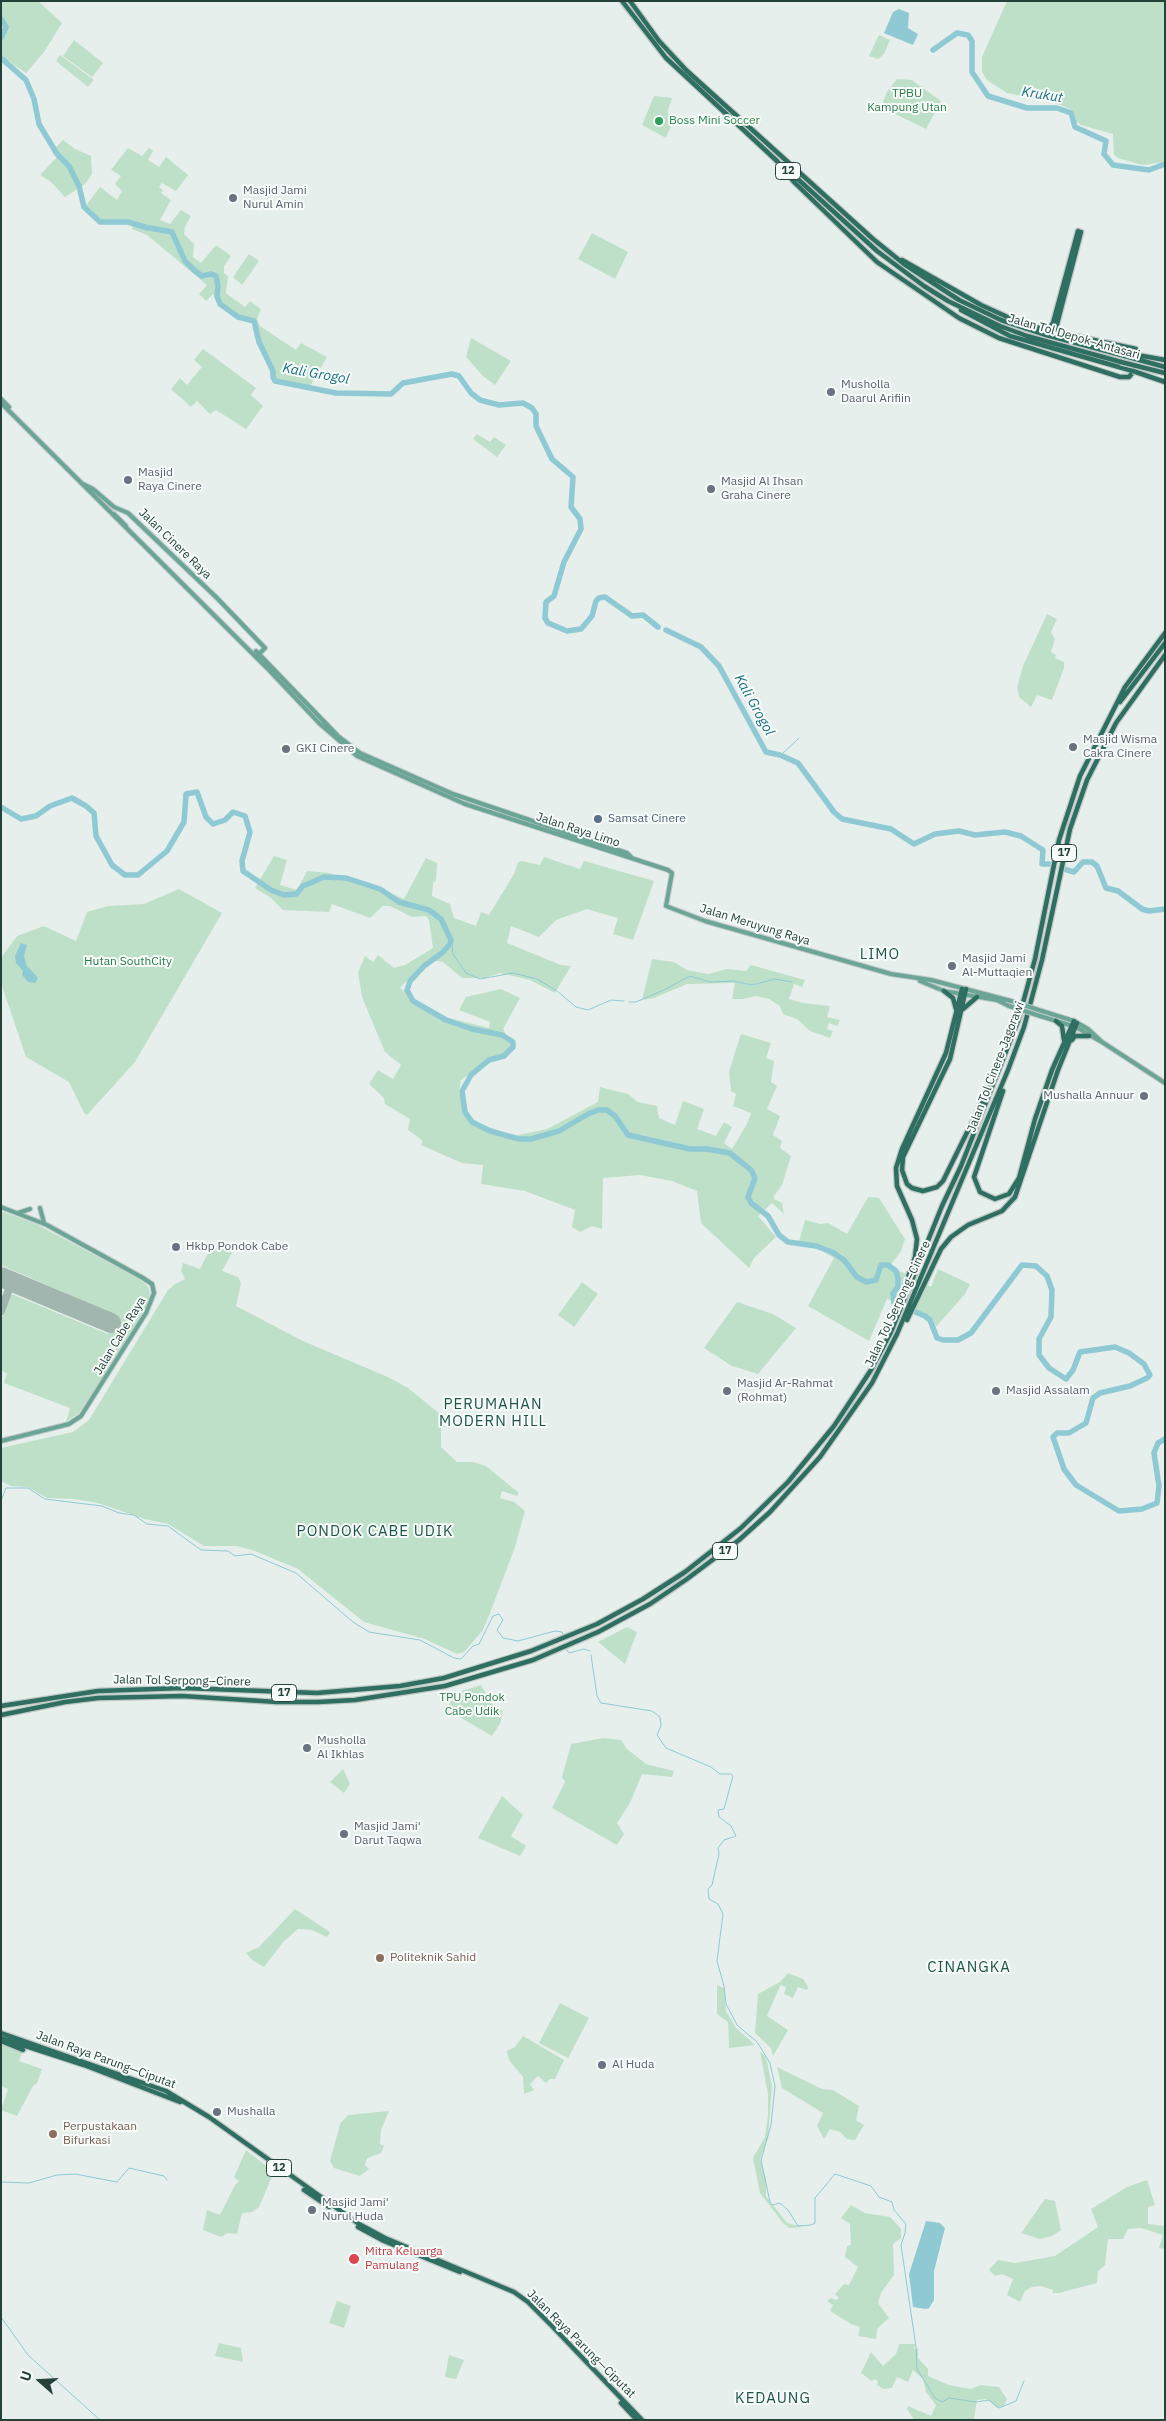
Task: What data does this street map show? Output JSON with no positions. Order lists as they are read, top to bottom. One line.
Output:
{"streets":{"highway":["12","Jalan Tol Depok–Antasari","17","Jalan Tol Cinere-Jagorawi","Jalan Tol Serpong–Cinere","Jalan Raya Parung—Ciputat"],"main road":["Jalan Cinere Raya","Jalan Raya Limo","Jalan Meruyung Raya","Jalan Cabe Raya"]},"crossings":[["Jalan Cinere Raya","Jalan Raya Limo"],["Jalan Raya Limo","Jalan Meruyung Raya"],["17","Jalan Tol Cinere-Jagorawi"],["Jalan Tol Cinere-Jagorawi","Jalan Tol Serpong–Cinere"]],"districts":["LIMO","PERUMAHAN MODERN HILL","PONDOK CABE UDIK","CINANGKA","KEDAUNG"],"water":["Krukut","Kali Grogol"],"parks":["TPBU Kampung Utan","Hutan SouthCity","TPU Pondok Cabe Udik"],"places":["Boss Mini Soccer","Masjid Jami Nurul Amin","Musholla Daarul Arifiin","Masjid Raya Cinere","Masjid Al Ihsan Graha Cinere","Masjid Wisma Cakra Cinere","GKI Cinere","Samsat Cinere","Masjid Jami Al-Muttaqien","Mushalla Annuur","Hkbp Pondok Cabe","Masjid Ar-Rahmat (Rohmat)","Masjid Assalam","Musholla Al Ikhlas","Masjid Jami' Darut Taqwa","Politeknik Sahid","Al Huda","Mushalla","Perpustakaan Bifurkasi","Masjid Jami' Nurul Huda","Mitra Keluarga Pamulang"],"north":"left"}
